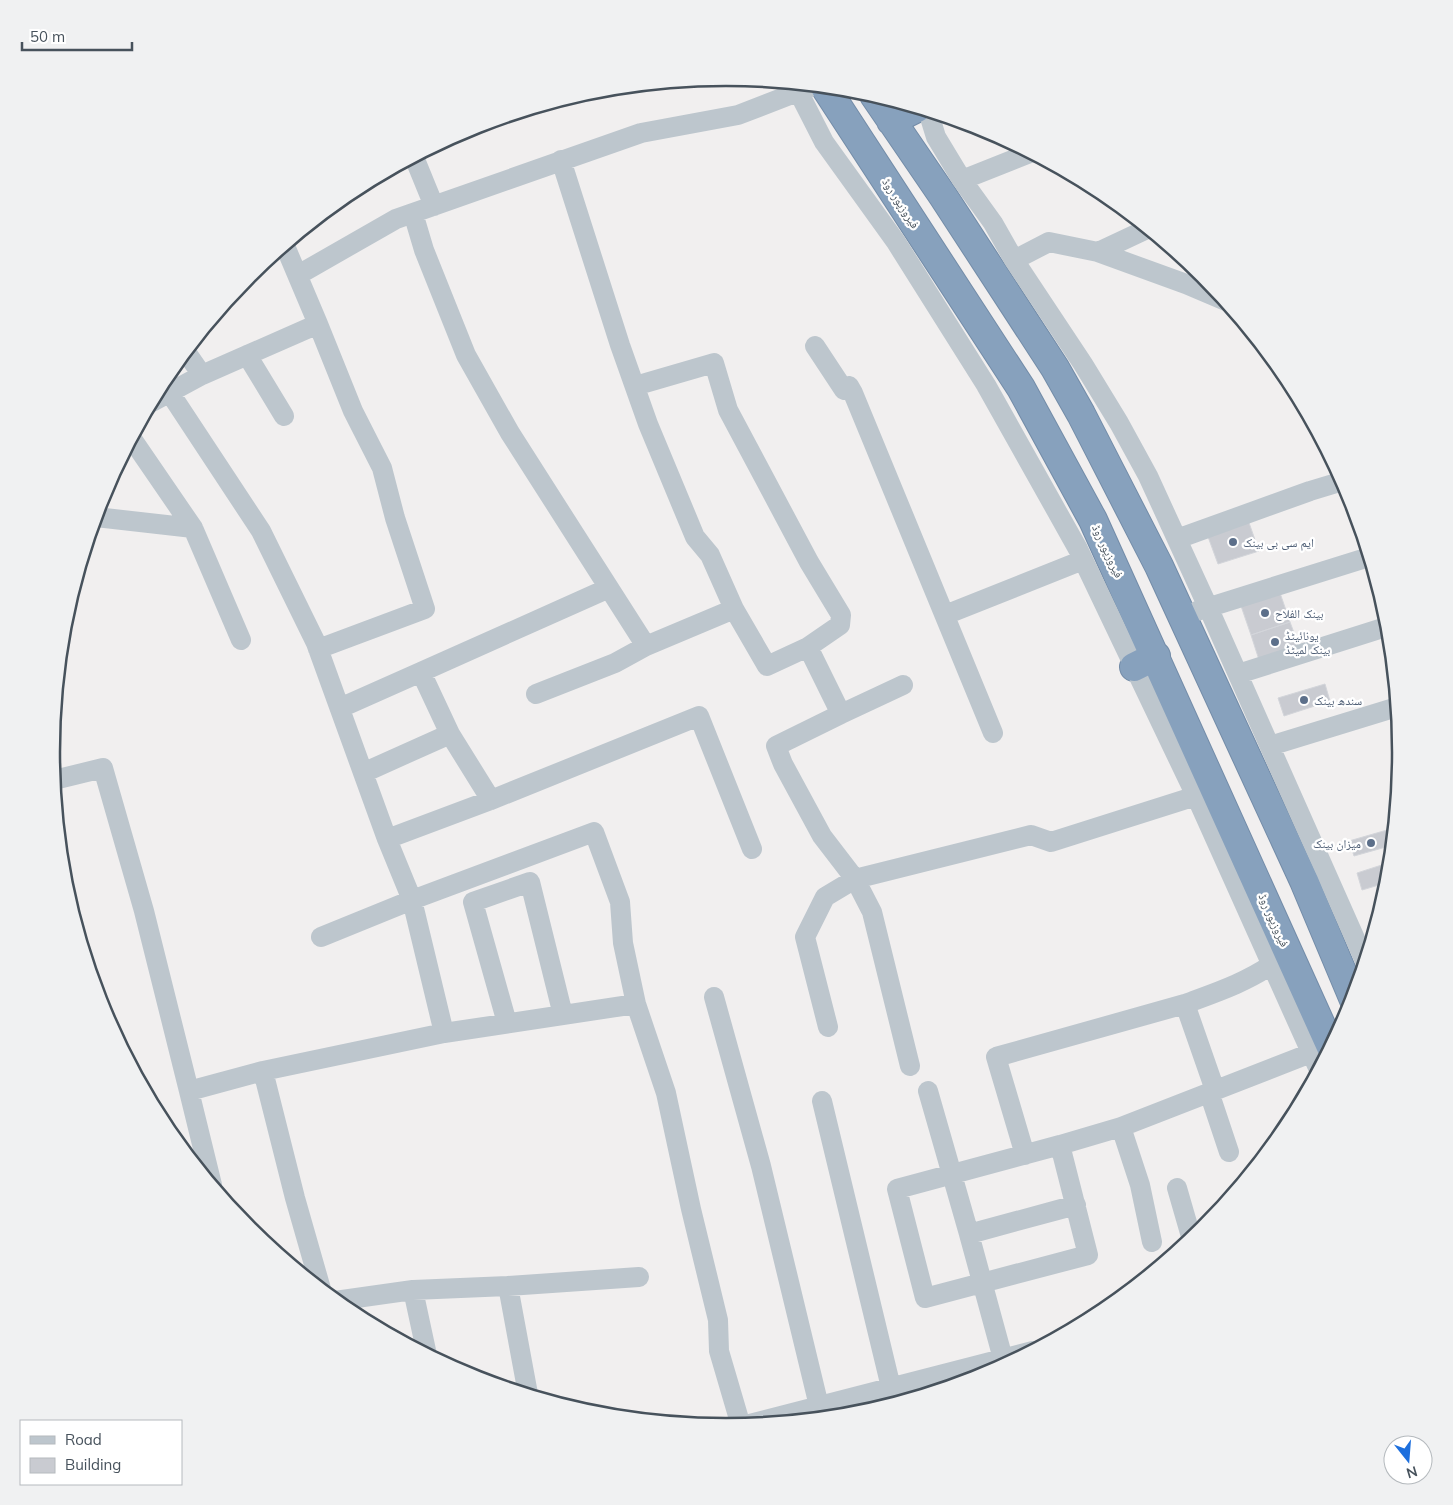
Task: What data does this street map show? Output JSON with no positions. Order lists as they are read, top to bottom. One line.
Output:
{"streets":{"highway":["فیروزپور روڈ"]},"places":["ایم سی بی بینک","بینک الفلاح","یونائیٹڈ بینک لمیٹڈ","سندھ بینک","میزان بینک"],"legend":["Road","Building"],"scale_bar":"50 m","north":"bottom"}
